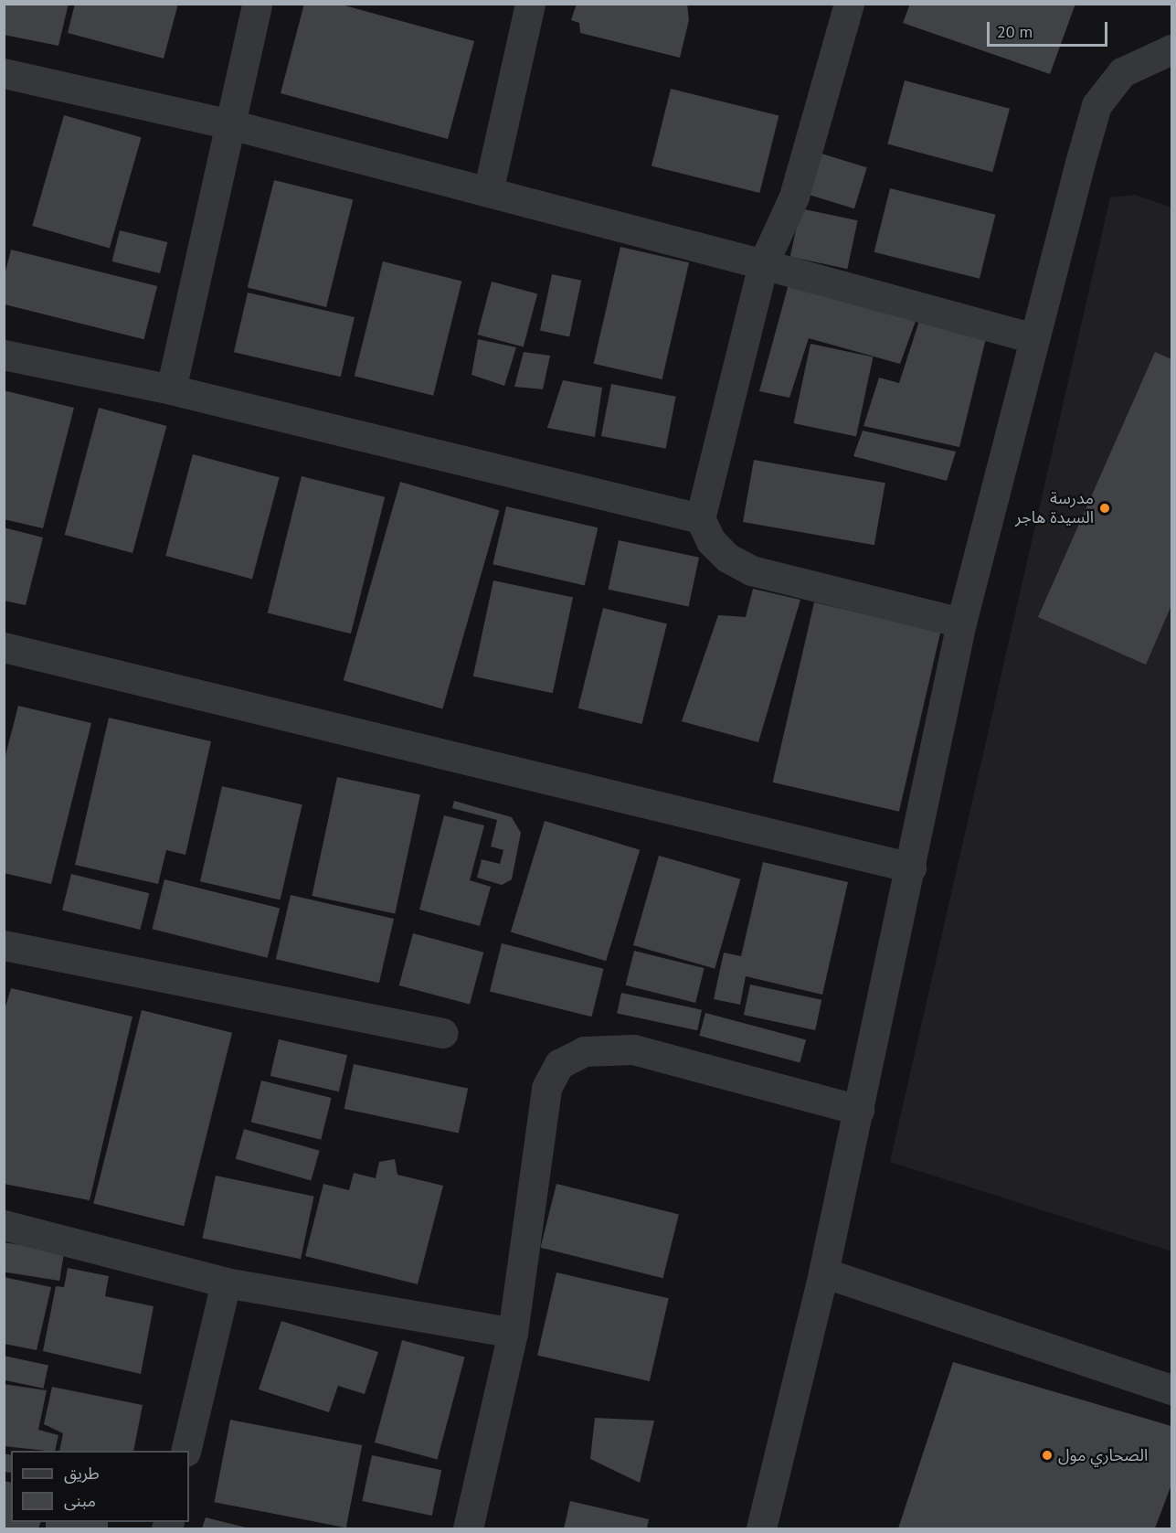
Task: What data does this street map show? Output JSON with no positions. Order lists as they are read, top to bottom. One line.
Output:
{"places":["مدرسة السيدة هاجر","الصحاري مول"],"legend":["طريق","مبنى"],"scale_bar":"20 m"}
